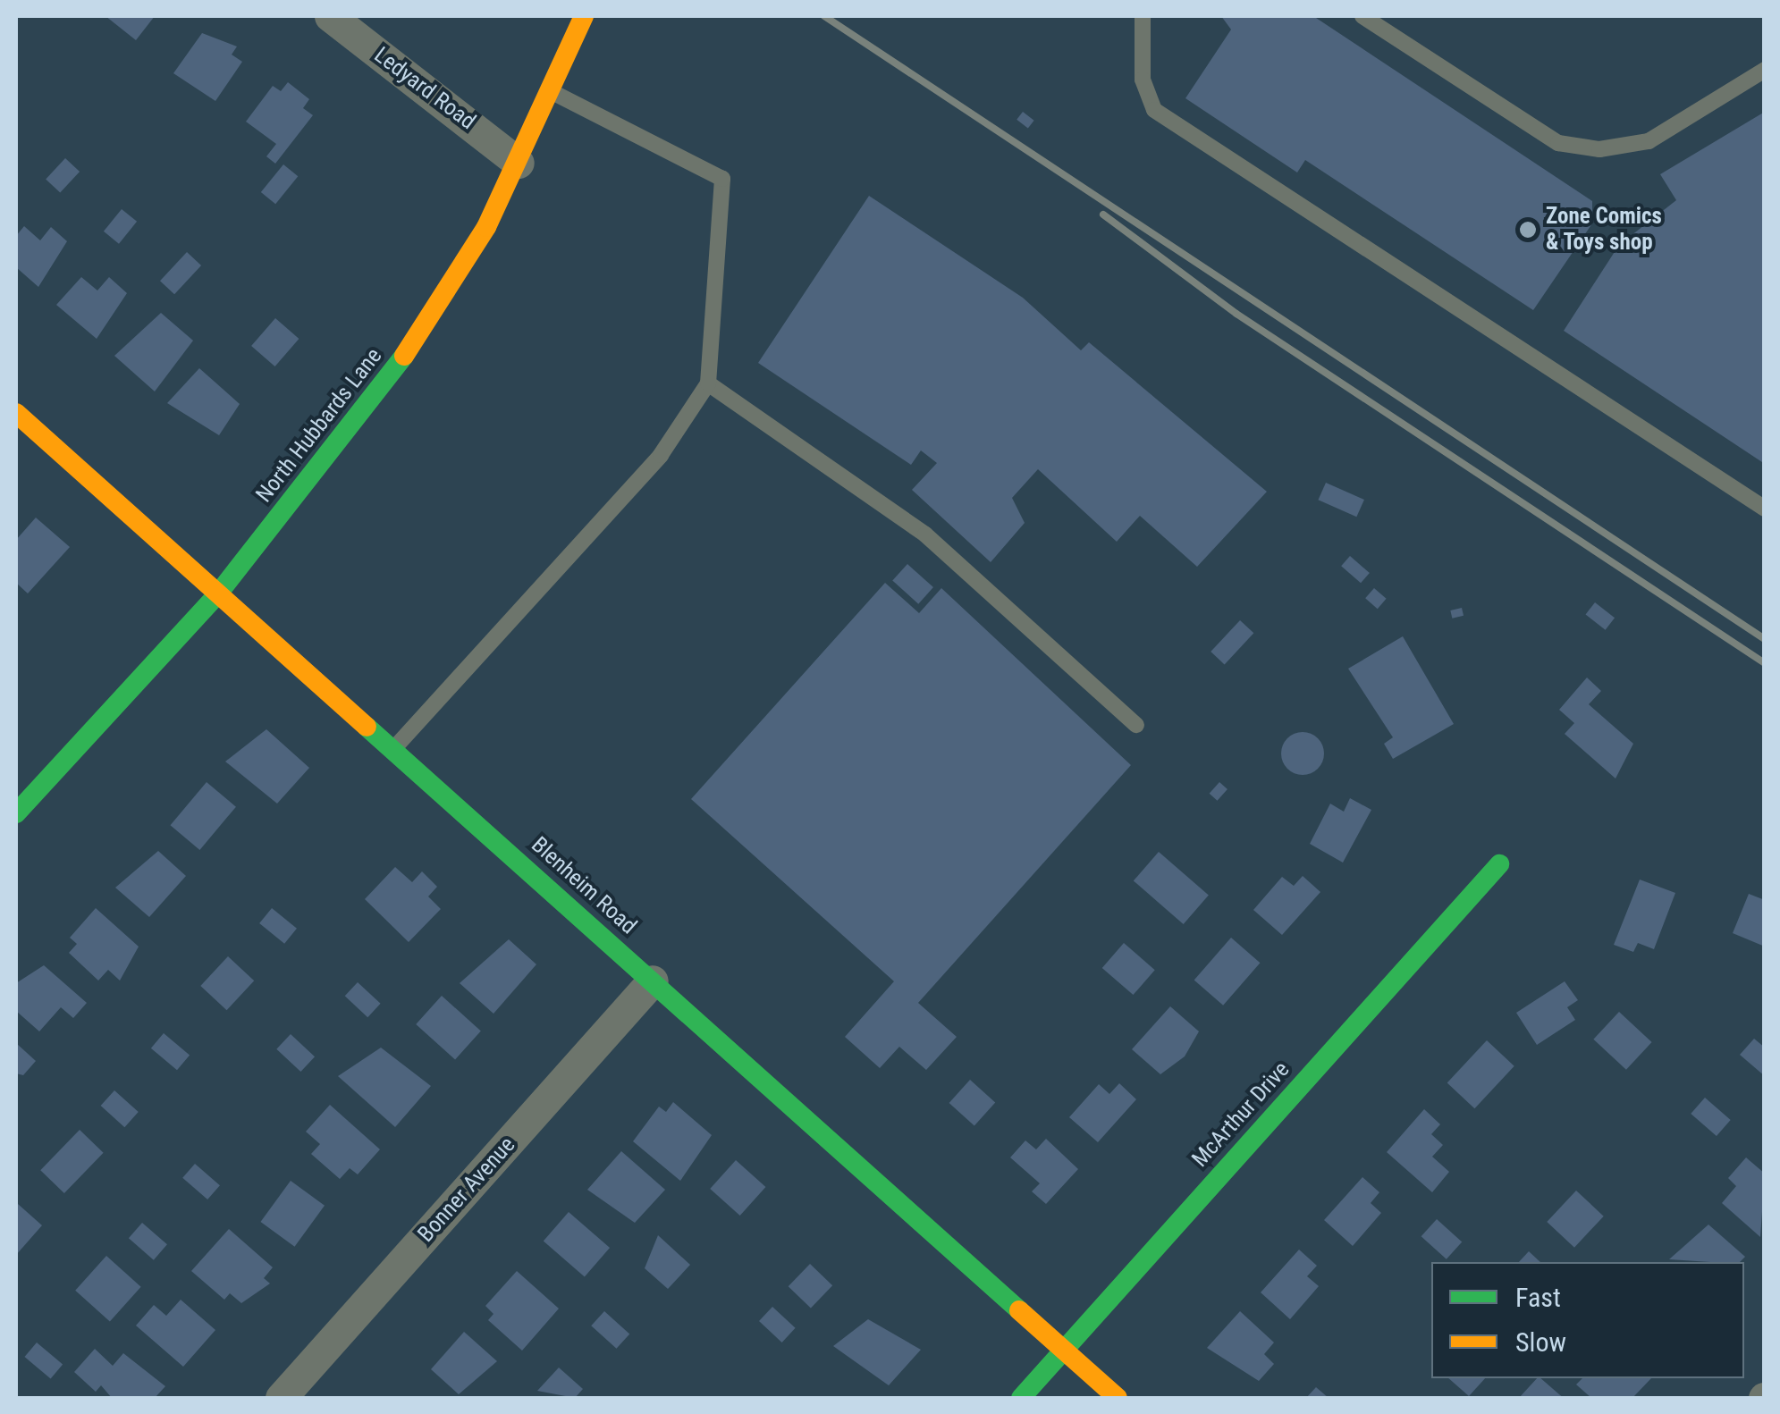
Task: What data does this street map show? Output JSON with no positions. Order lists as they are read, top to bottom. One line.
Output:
{"streets":{"street":["Ledyard Road","North Hubbards Lane","Blenheim Road","McArthur Drive","Bonner Avenue"]},"crossings":[["Ledyard Road","North Hubbards Lane"],["North Hubbards Lane","Blenheim Road"],["Blenheim Road","McArthur Drive"],["Blenheim Road","Bonner Avenue"]],"places":["Zone Comics & Toys shop"],"legend":["Fast","Slow"]}
